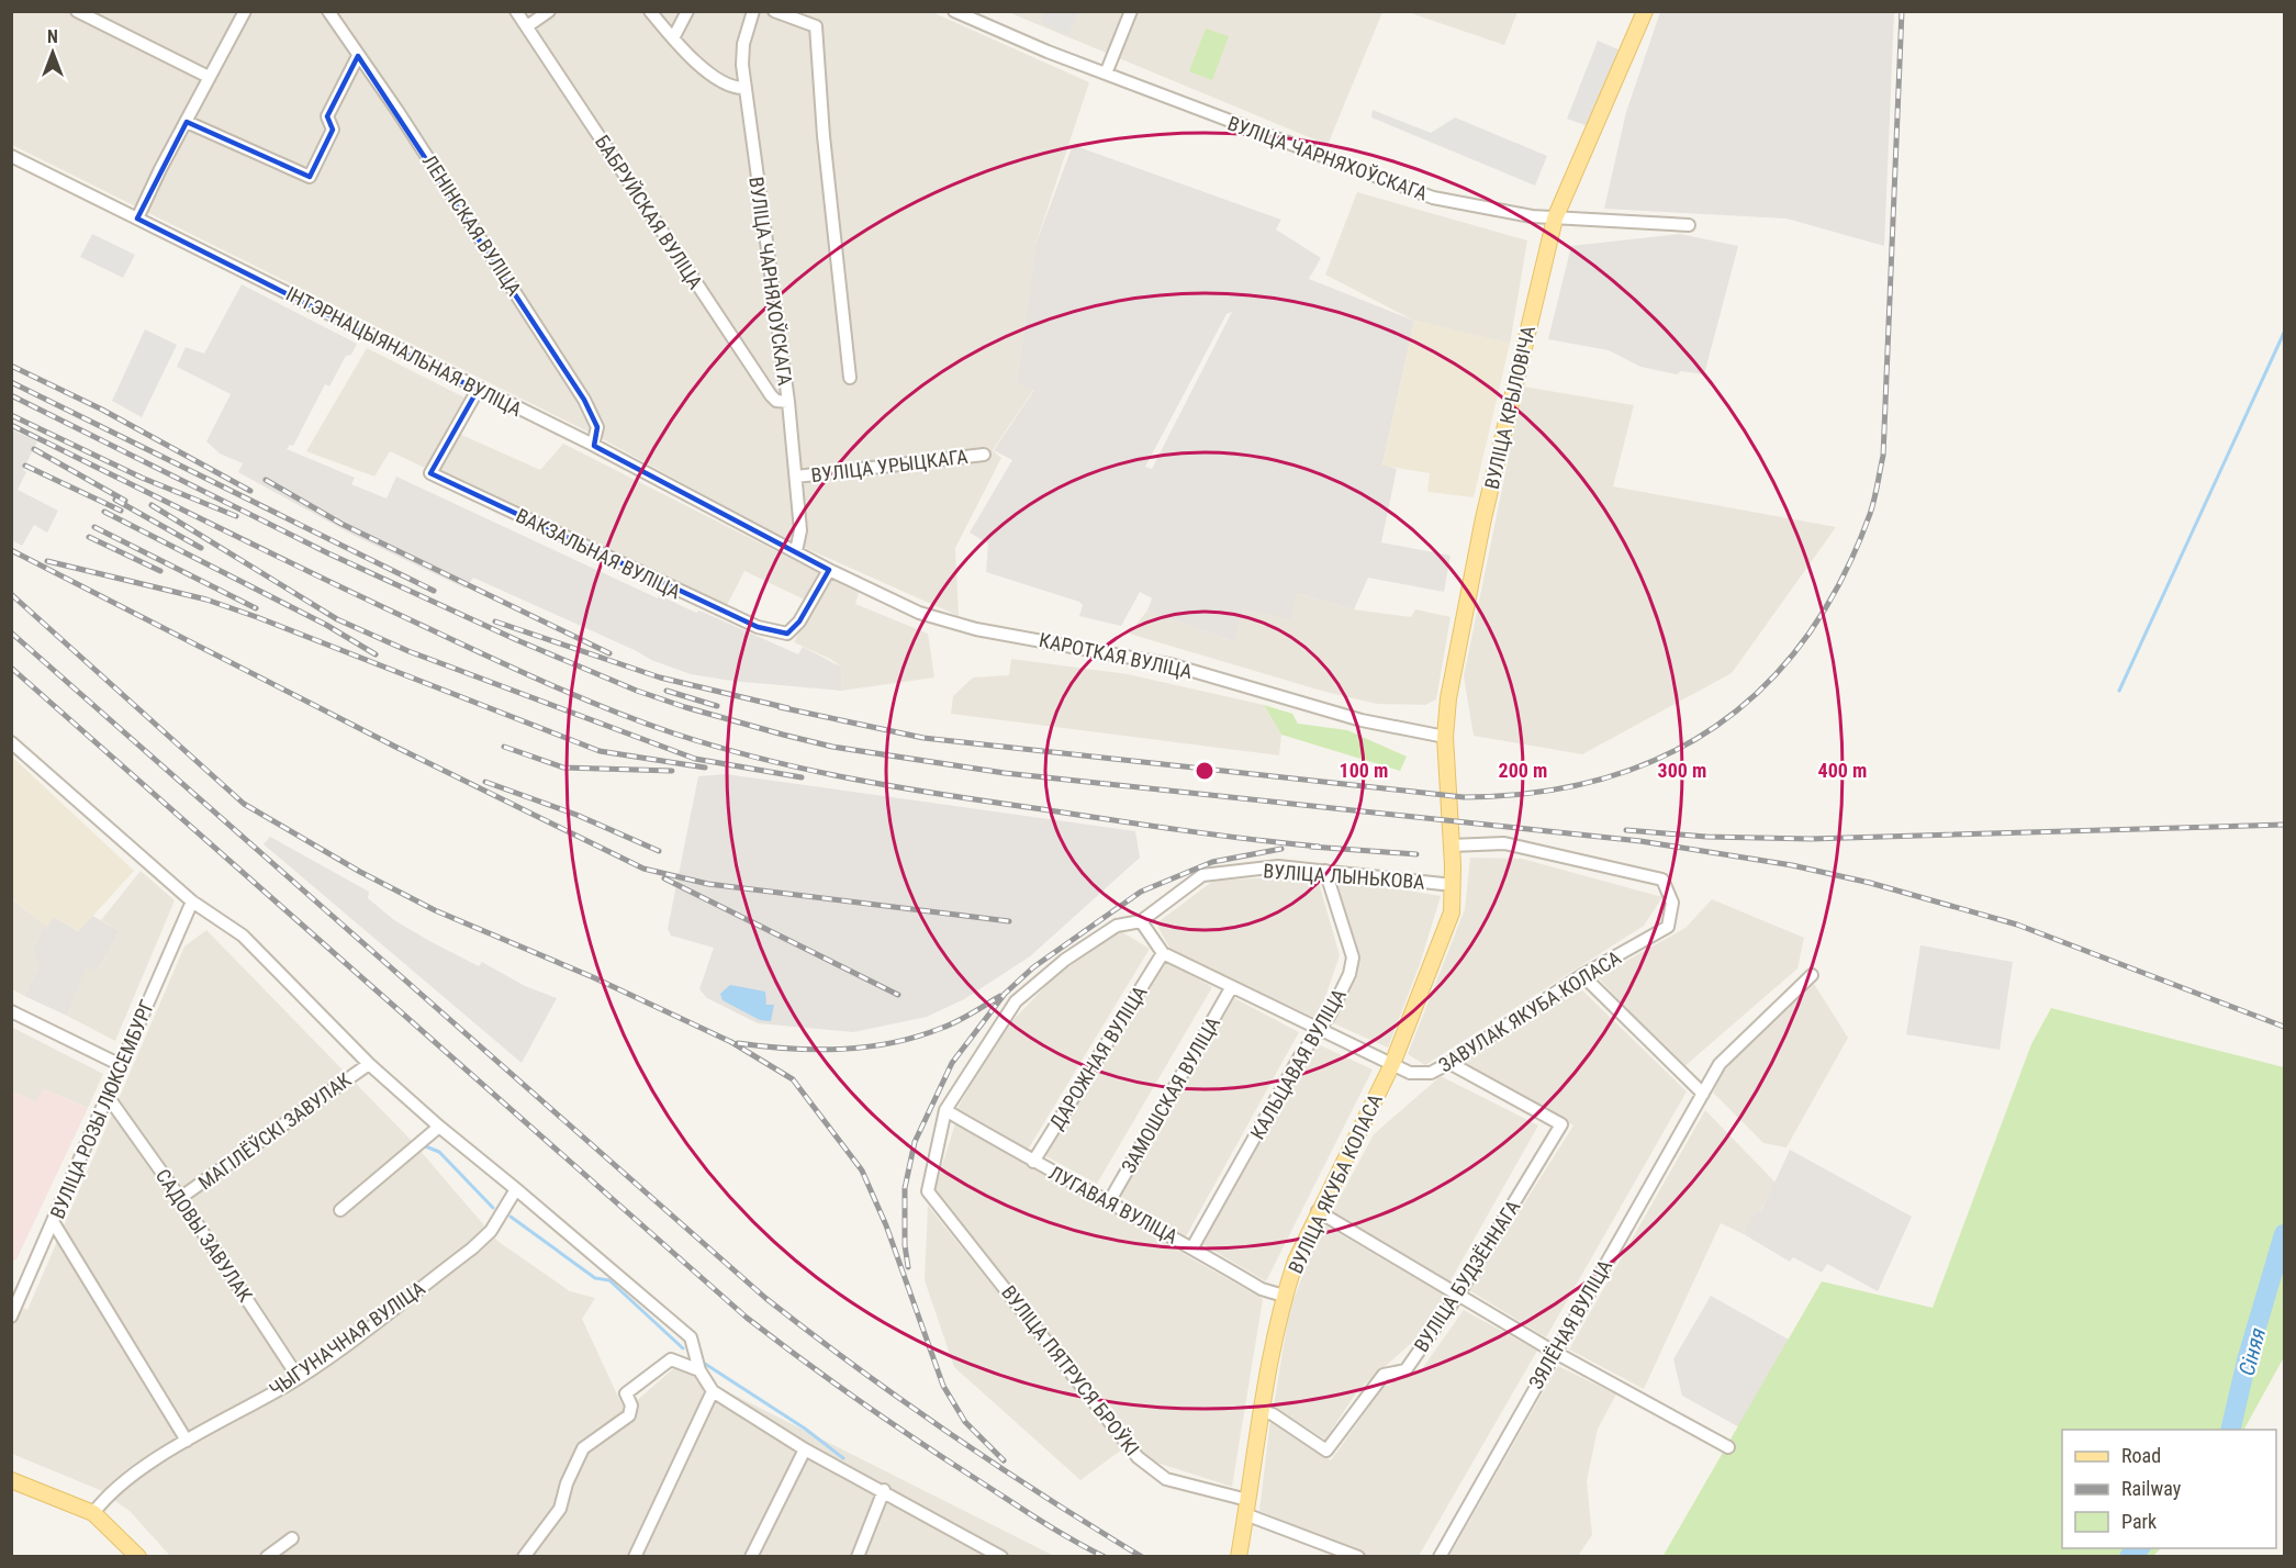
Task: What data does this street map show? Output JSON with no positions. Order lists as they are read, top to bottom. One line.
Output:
{"streets":{"main road":["ВУЛІЦА КРЫЛОВІЧА","ВУЛІЦА ЯКУБА КОЛАСА"],"street":["ВУЛІЦА ЧАРНЯХОЎСКАГА","БАБРУЙСКАЯ ВУЛІЦА","ЛЕНІНСКАЯ ВУЛІЦА","ІНТЭРНАЦЫЯНАЛЬНАЯ ВУЛІЦА","ВУЛІЦА УРЫЦКАГА","ВАКЗАЛЬНАЯ ВУЛІЦА","КАРОТКАЯ ВУЛІЦА","ВУЛІЦА ЛЫНЬКОВА","ЗАВУЛАК ЯКУБА КОЛАСА","ДАРОЖНАЯ ВУЛІЦА","КАЛЬЦАВАЯ ВУЛІЦА","ЗАМОШСКАЯ ВУЛІЦА","ВУЛІЦА РОЗЫ ЛЮКСЕМБУРГ","МАГІЛЁЎСКІ ЗАВУЛАК","ЛУГАВАЯ ВУЛІЦА","САДОВЫ ЗАВУЛАК","ВУЛІЦА БУДЗЁННАГА","ЗЯЛЁНАЯ ВУЛІЦА","ЧЫГУНАЧНАЯ ВУЛІЦА","ВУЛІЦА ПЯТРУСЯ БРОЎКІ"]},"crossings":[["ВУЛІЦА ЧАРНЯХОЎСКАГА","БАБРУЙСКАЯ ВУЛІЦА"],["ВУЛІЦА ЧАРНЯХОЎСКАГА","ІНТЭРНАЦЫЯНАЛЬНАЯ ВУЛІЦА"],["ВУЛІЦА ЧАРНЯХОЎСКАГА","ВУЛІЦА КРЫЛОВІЧА"],["ВУЛІЦА ЧАРНЯХОЎСКАГА","ВУЛІЦА УРЫЦКАГА"],["ВУЛІЦА ЧАРНЯХОЎСКАГА","КАРОТКАЯ ВУЛІЦА"],["ЛЕНІНСКАЯ ВУЛІЦА","ІНТЭРНАЦЫЯНАЛЬНАЯ ВУЛІЦА"],["ІНТЭРНАЦЫЯНАЛЬНАЯ ВУЛІЦА","ВАКЗАЛЬНАЯ ВУЛІЦА"],["ІНТЭРНАЦЫЯНАЛЬНАЯ ВУЛІЦА","КАРОТКАЯ ВУЛІЦА"],["ВУЛІЦА КРЫЛОВІЧА","КАРОТКАЯ ВУЛІЦА"],["ВУЛІЦА КРЫЛОВІЧА","ВУЛІЦА ЯКУБА КОЛАСА"],["ВАКЗАЛЬНАЯ ВУЛІЦА","КАРОТКАЯ ВУЛІЦА"],["ВУЛІЦА ЛЫНЬКОВА","ЗАВУЛАК ЯКУБА КОЛАСА"],["ВУЛІЦА ЛЫНЬКОВА","КАЛЬЦАВАЯ ВУЛІЦА"],["ВУЛІЦА ЛЫНЬКОВА","ВУЛІЦА ЯКУБА КОЛАСА"],["ВУЛІЦА ЛЫНЬКОВА","ЛУГАВАЯ ВУЛІЦА"],["ВУЛІЦА ЛЫНЬКОВА","ВУЛІЦА ПЯТРУСЯ БРОЎКІ"],["ЗАВУЛАК ЯКУБА КОЛАСА","ДАРОЖНАЯ ВУЛІЦА"],["ЗАВУЛАК ЯКУБА КОЛАСА","КАЛЬЦАВАЯ ВУЛІЦА"],["ЗАВУЛАК ЯКУБА КОЛАСА","ЗАМОШСКАЯ ВУЛІЦА"],["ЗАВУЛАК ЯКУБА КОЛАСА","ВУЛІЦА ЯКУБА КОЛАСА"],["ЗАВУЛАК ЯКУБА КОЛАСА","ВУЛІЦА БУДЗЁННАГА"],["ДАРОЖНАЯ ВУЛІЦА","ЛУГАВАЯ ВУЛІЦА"],["КАЛЬЦАВАЯ ВУЛІЦА","ЛУГАВАЯ ВУЛІЦА"],["ЗАМОШСКАЯ ВУЛІЦА","ЛУГАВАЯ ВУЛІЦА"],["ВУЛІЦА РОЗЫ ЛЮКСЕМБУРГ","САДОВЫ ЗАВУЛАК"],["МАГІЛЁЎСКІ ЗАВУЛАК","САДОВЫ ЗАВУЛАК"],["ВУЛІЦА ЯКУБА КОЛАСА","ЛУГАВАЯ ВУЛІЦА"],["ВУЛІЦА ЯКУБА КОЛАСА","ВУЛІЦА БУДЗЁННАГА"],["ВУЛІЦА ЯКУБА КОЛАСА","ВУЛІЦА ПЯТРУСЯ БРОЎКІ"],["САДОВЫ ЗАВУЛАК","ЧЫГУНАЧНАЯ ВУЛІЦА"]],"water":["Сіняя"],"legend":["Road","Railway","Park"],"north":"top","rings":["100 m","200 m","300 m","400 m"]}
